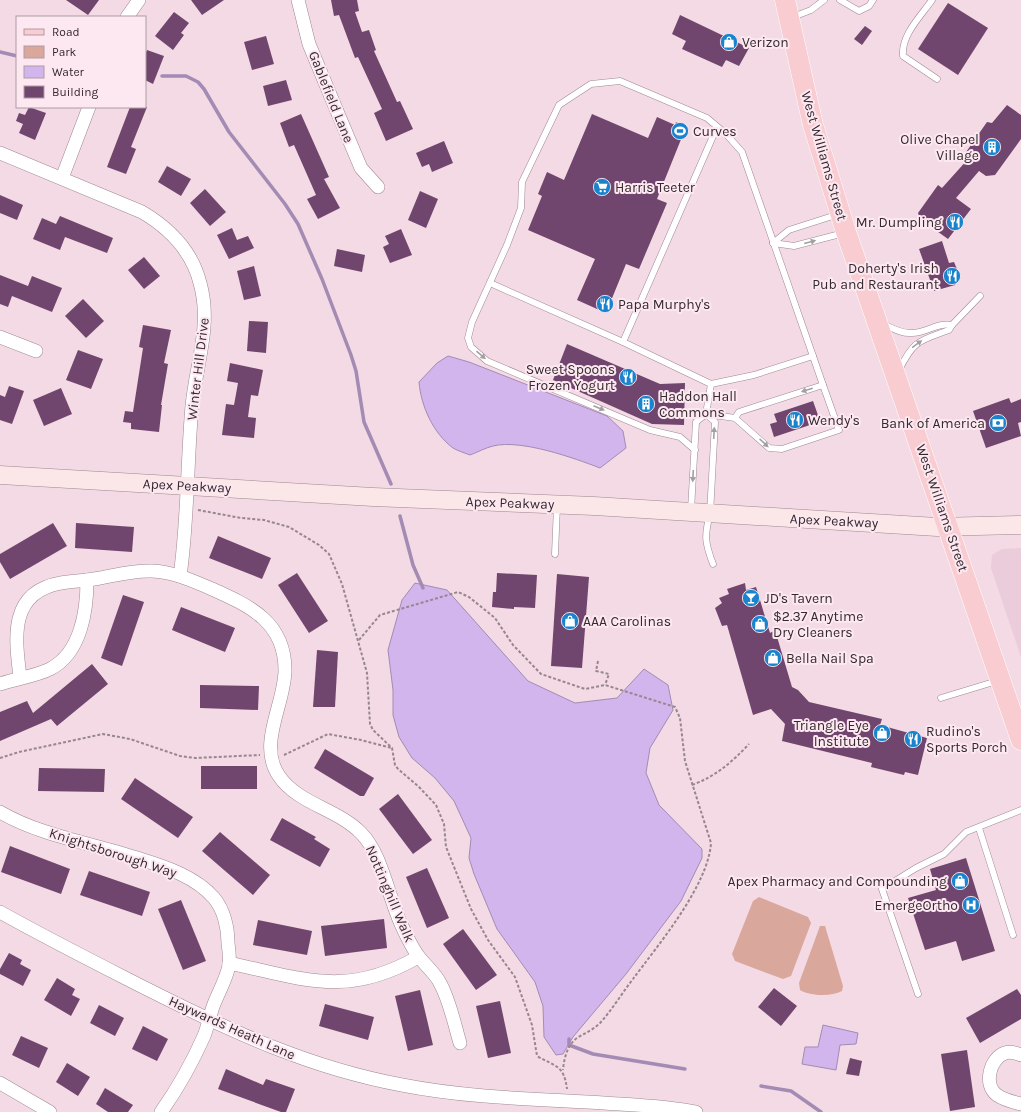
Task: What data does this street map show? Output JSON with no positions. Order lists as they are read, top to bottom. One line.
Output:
{"streets":{"main road":["West Williams Street","Apex Peakway"],"street":["Gablefield Lane","Winter Hill Drive","Knightsborough Way","Nottinghill Walk","Haywards Heath Lane"]},"crossings":[["West Williams Street","Apex Peakway"],["Winter Hill Drive","Apex Peakway"],["Winter Hill Drive","Nottinghill Walk"],["Knightsborough Way","Haywards Heath Lane"]],"places":{"shop":["Verizon","AAA Carolinas","$2.37 Anytime Dry Cleaners","Bella Nail Spa","Triangle Eye Institute","Apex Pharmacy and Compounding"],"sports":["Curves"],"building":["Olive Chapel Village","Haddon Hall Commons"],"supermarket":["Harris Teeter"],"restaurant":["Mr. Dumpling","Doherty's Irish Pub and Restaurant","Papa Murphy's","Sweet Spoons Frozen Yogurt","Wendy's","Rudino's Sports Porch"],"bank":["Bank of America"],"bar":["JD's Tavern"],"hospital":["EmergeOrtho"]},"legend":["Road","Park","Water","Building"]}
